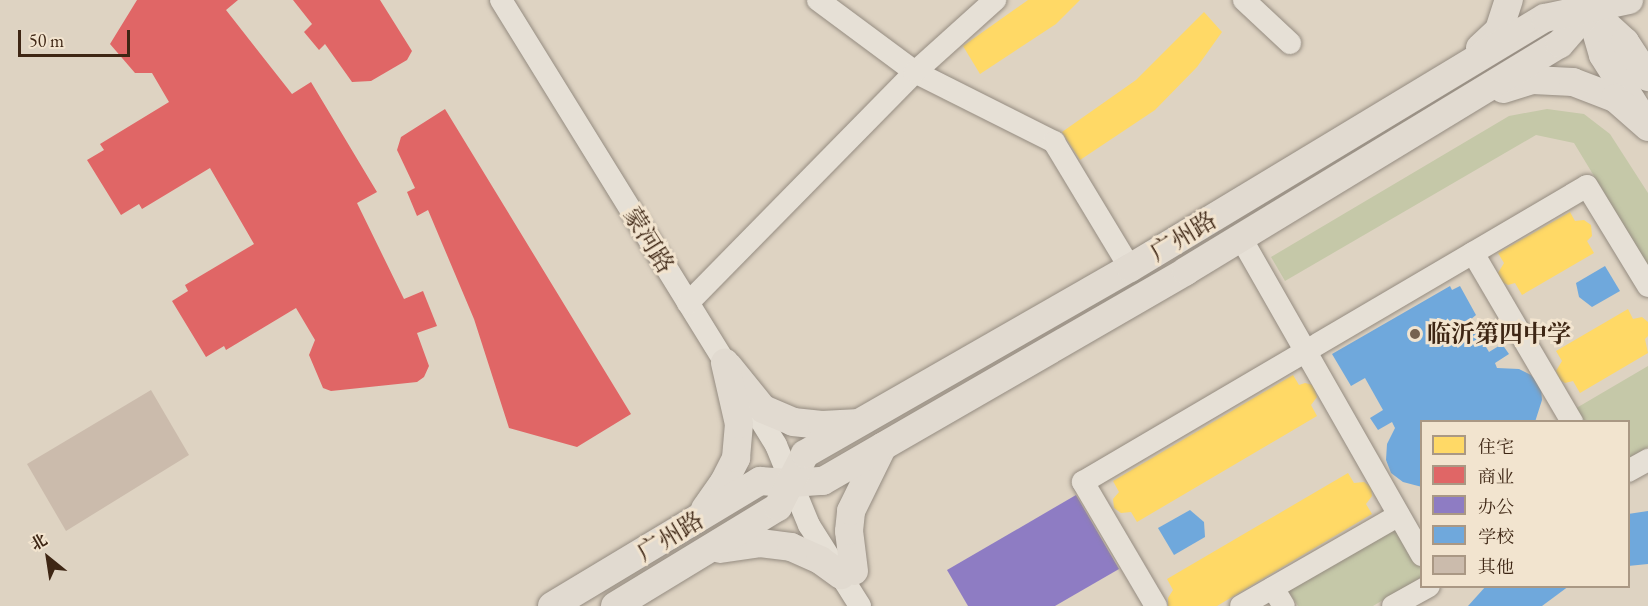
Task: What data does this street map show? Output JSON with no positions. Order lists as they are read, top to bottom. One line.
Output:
{"streets":{"main road":["广州路"],"street":["蒙河路"]},"crossings":[["广州路","蒙河路"]],"places":["临沂第四中学"],"legend":["住宅","商业","办公","学校","其他"],"scale_bar":"50 m","north":"top left"}
